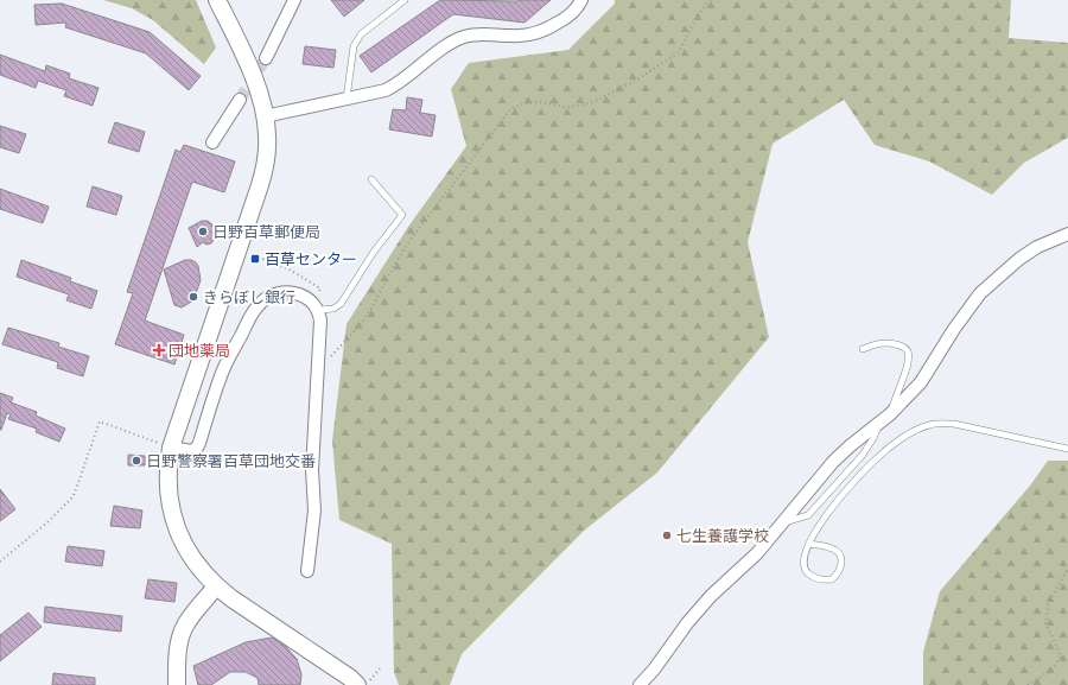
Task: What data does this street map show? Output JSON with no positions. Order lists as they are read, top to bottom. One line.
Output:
{"places":{"other":["日野百草郵便局","きらぼし銀行","日野警察署百草団地交番","七生養護学校"],"transit":["百草センター"],"health":["団地薬局"]}}
